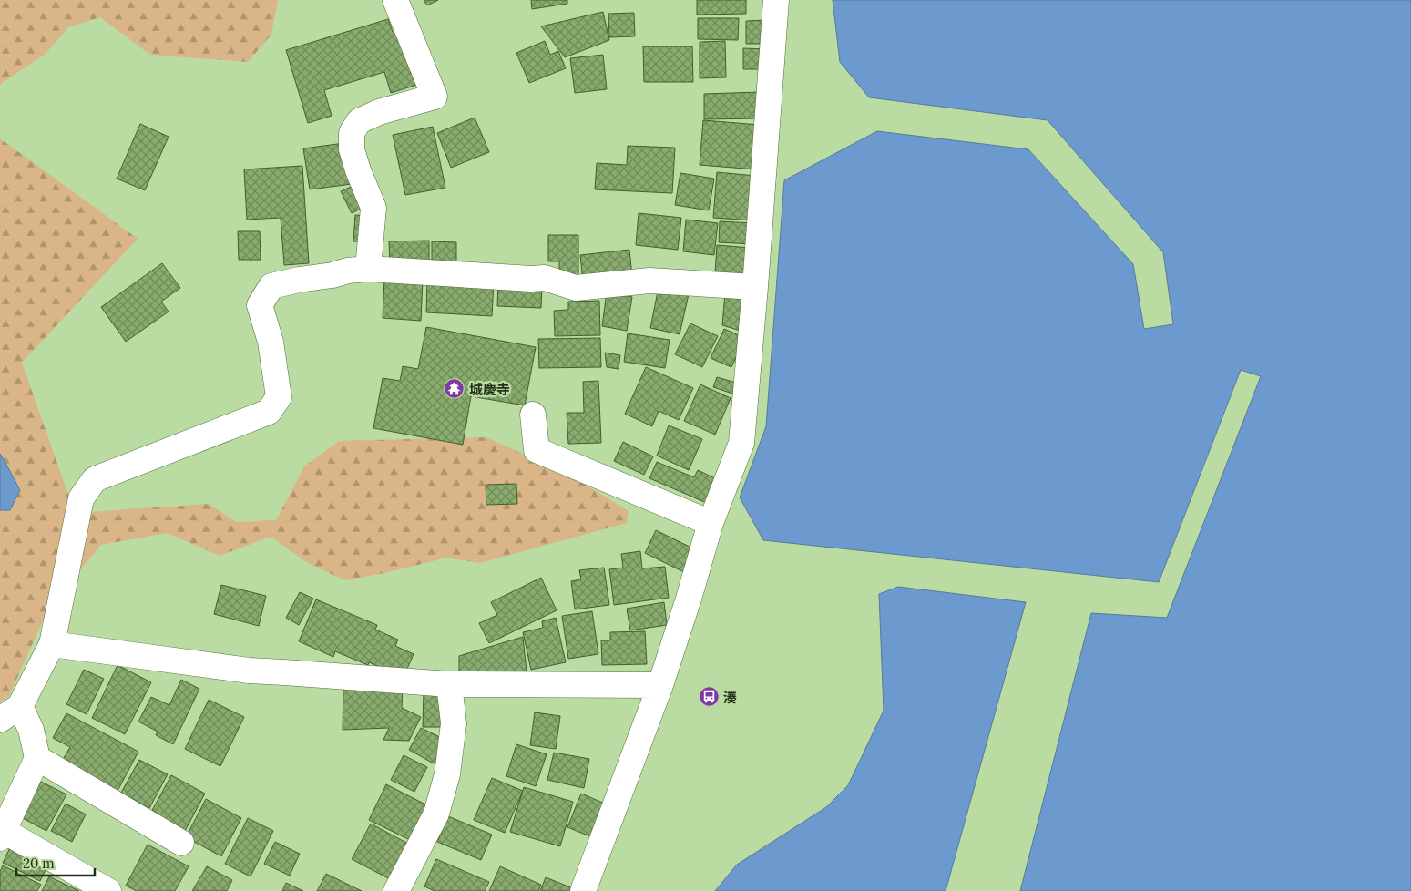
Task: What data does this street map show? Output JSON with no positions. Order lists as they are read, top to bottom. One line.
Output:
{"places":{"temple":["城慶寺"],"bus stop":["湊"]},"scale_bar":"20 m"}
